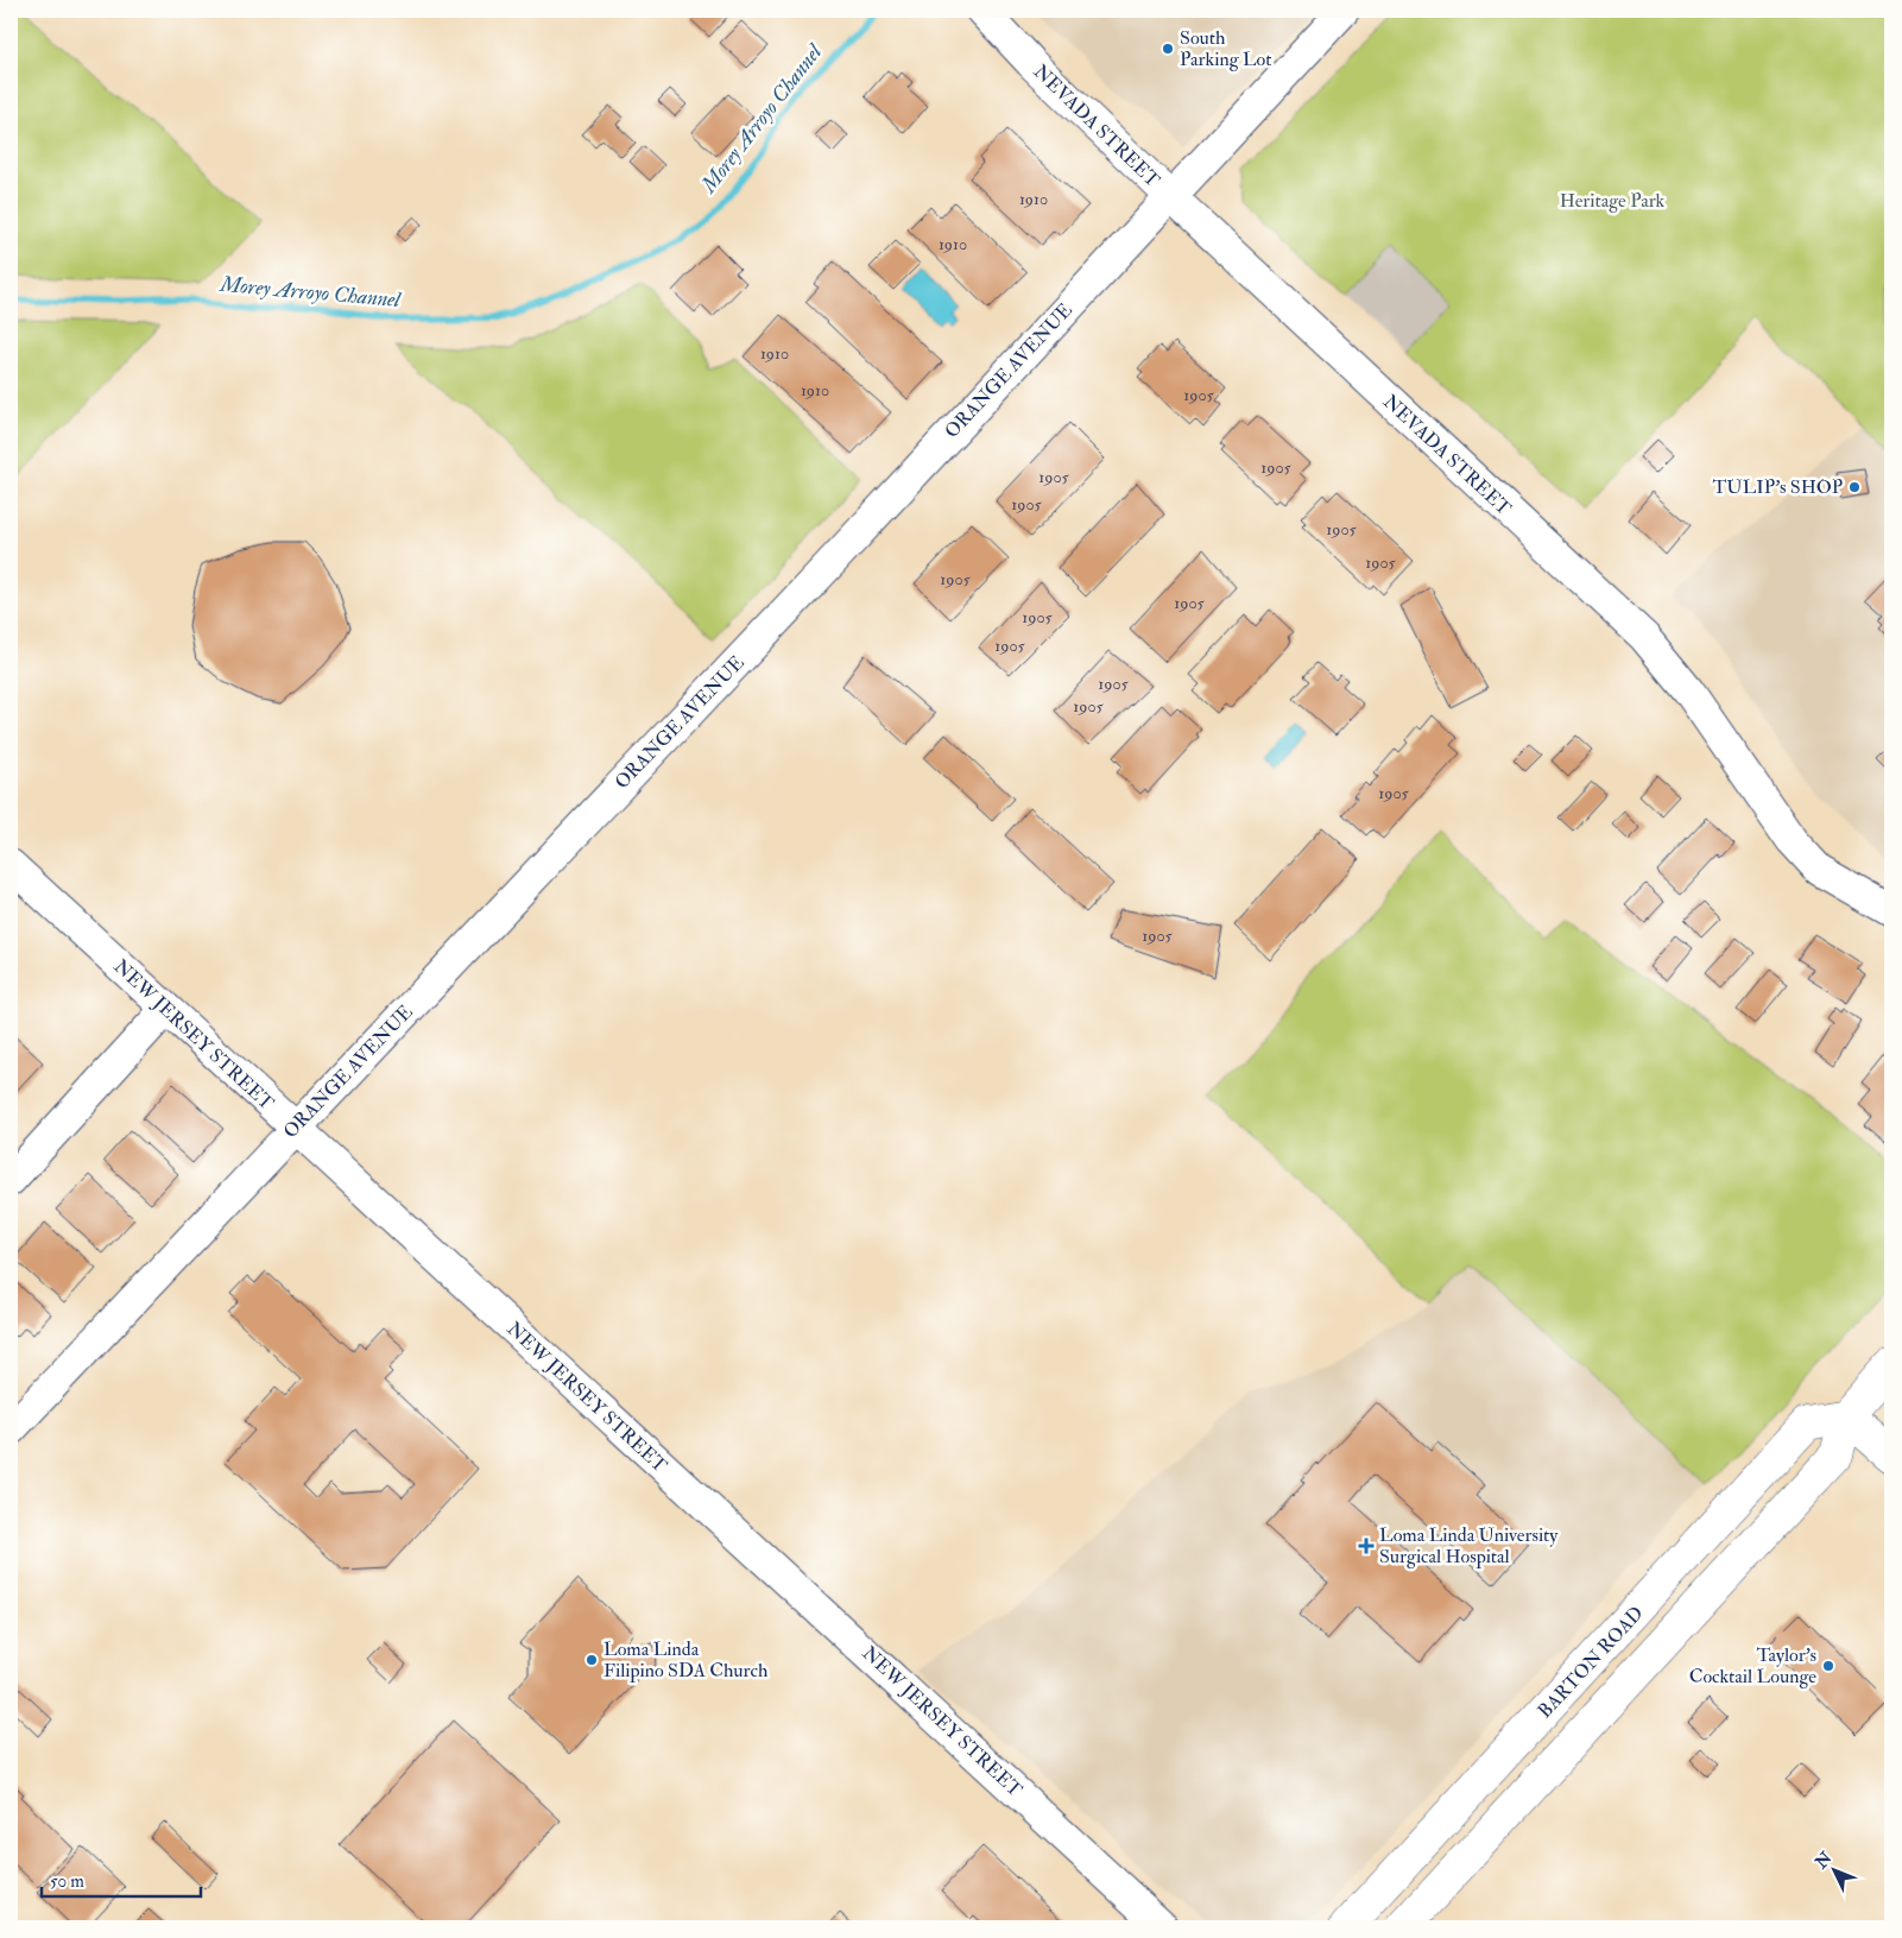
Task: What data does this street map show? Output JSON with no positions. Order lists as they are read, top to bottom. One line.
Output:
{"streets":{"main road":["BARTON ROAD"],"street":["NEVADA STREET","ORANGE AVENUE","NEW JERSEY STREET"]},"crossings":[["NEVADA STREET","ORANGE AVENUE"],["ORANGE AVENUE","NEW JERSEY STREET"]],"water":["Morey Arroyo Channel"],"parks":["Heritage Park"],"places":{"other":["South Parking Lot","TULIP's SHOP","Loma Linda Filipino SDA Church","Taylor's Cocktail Lounge"],"health":["Loma Linda University Surgical Hospital"]},"house_numbers":["1910","1910","1910","1910","1905","1905","1905","1905","1905","1905","1905","1905","1905","1905","1905","1905","1905","1905"],"scale_bar":"50 m","north":"top left"}
